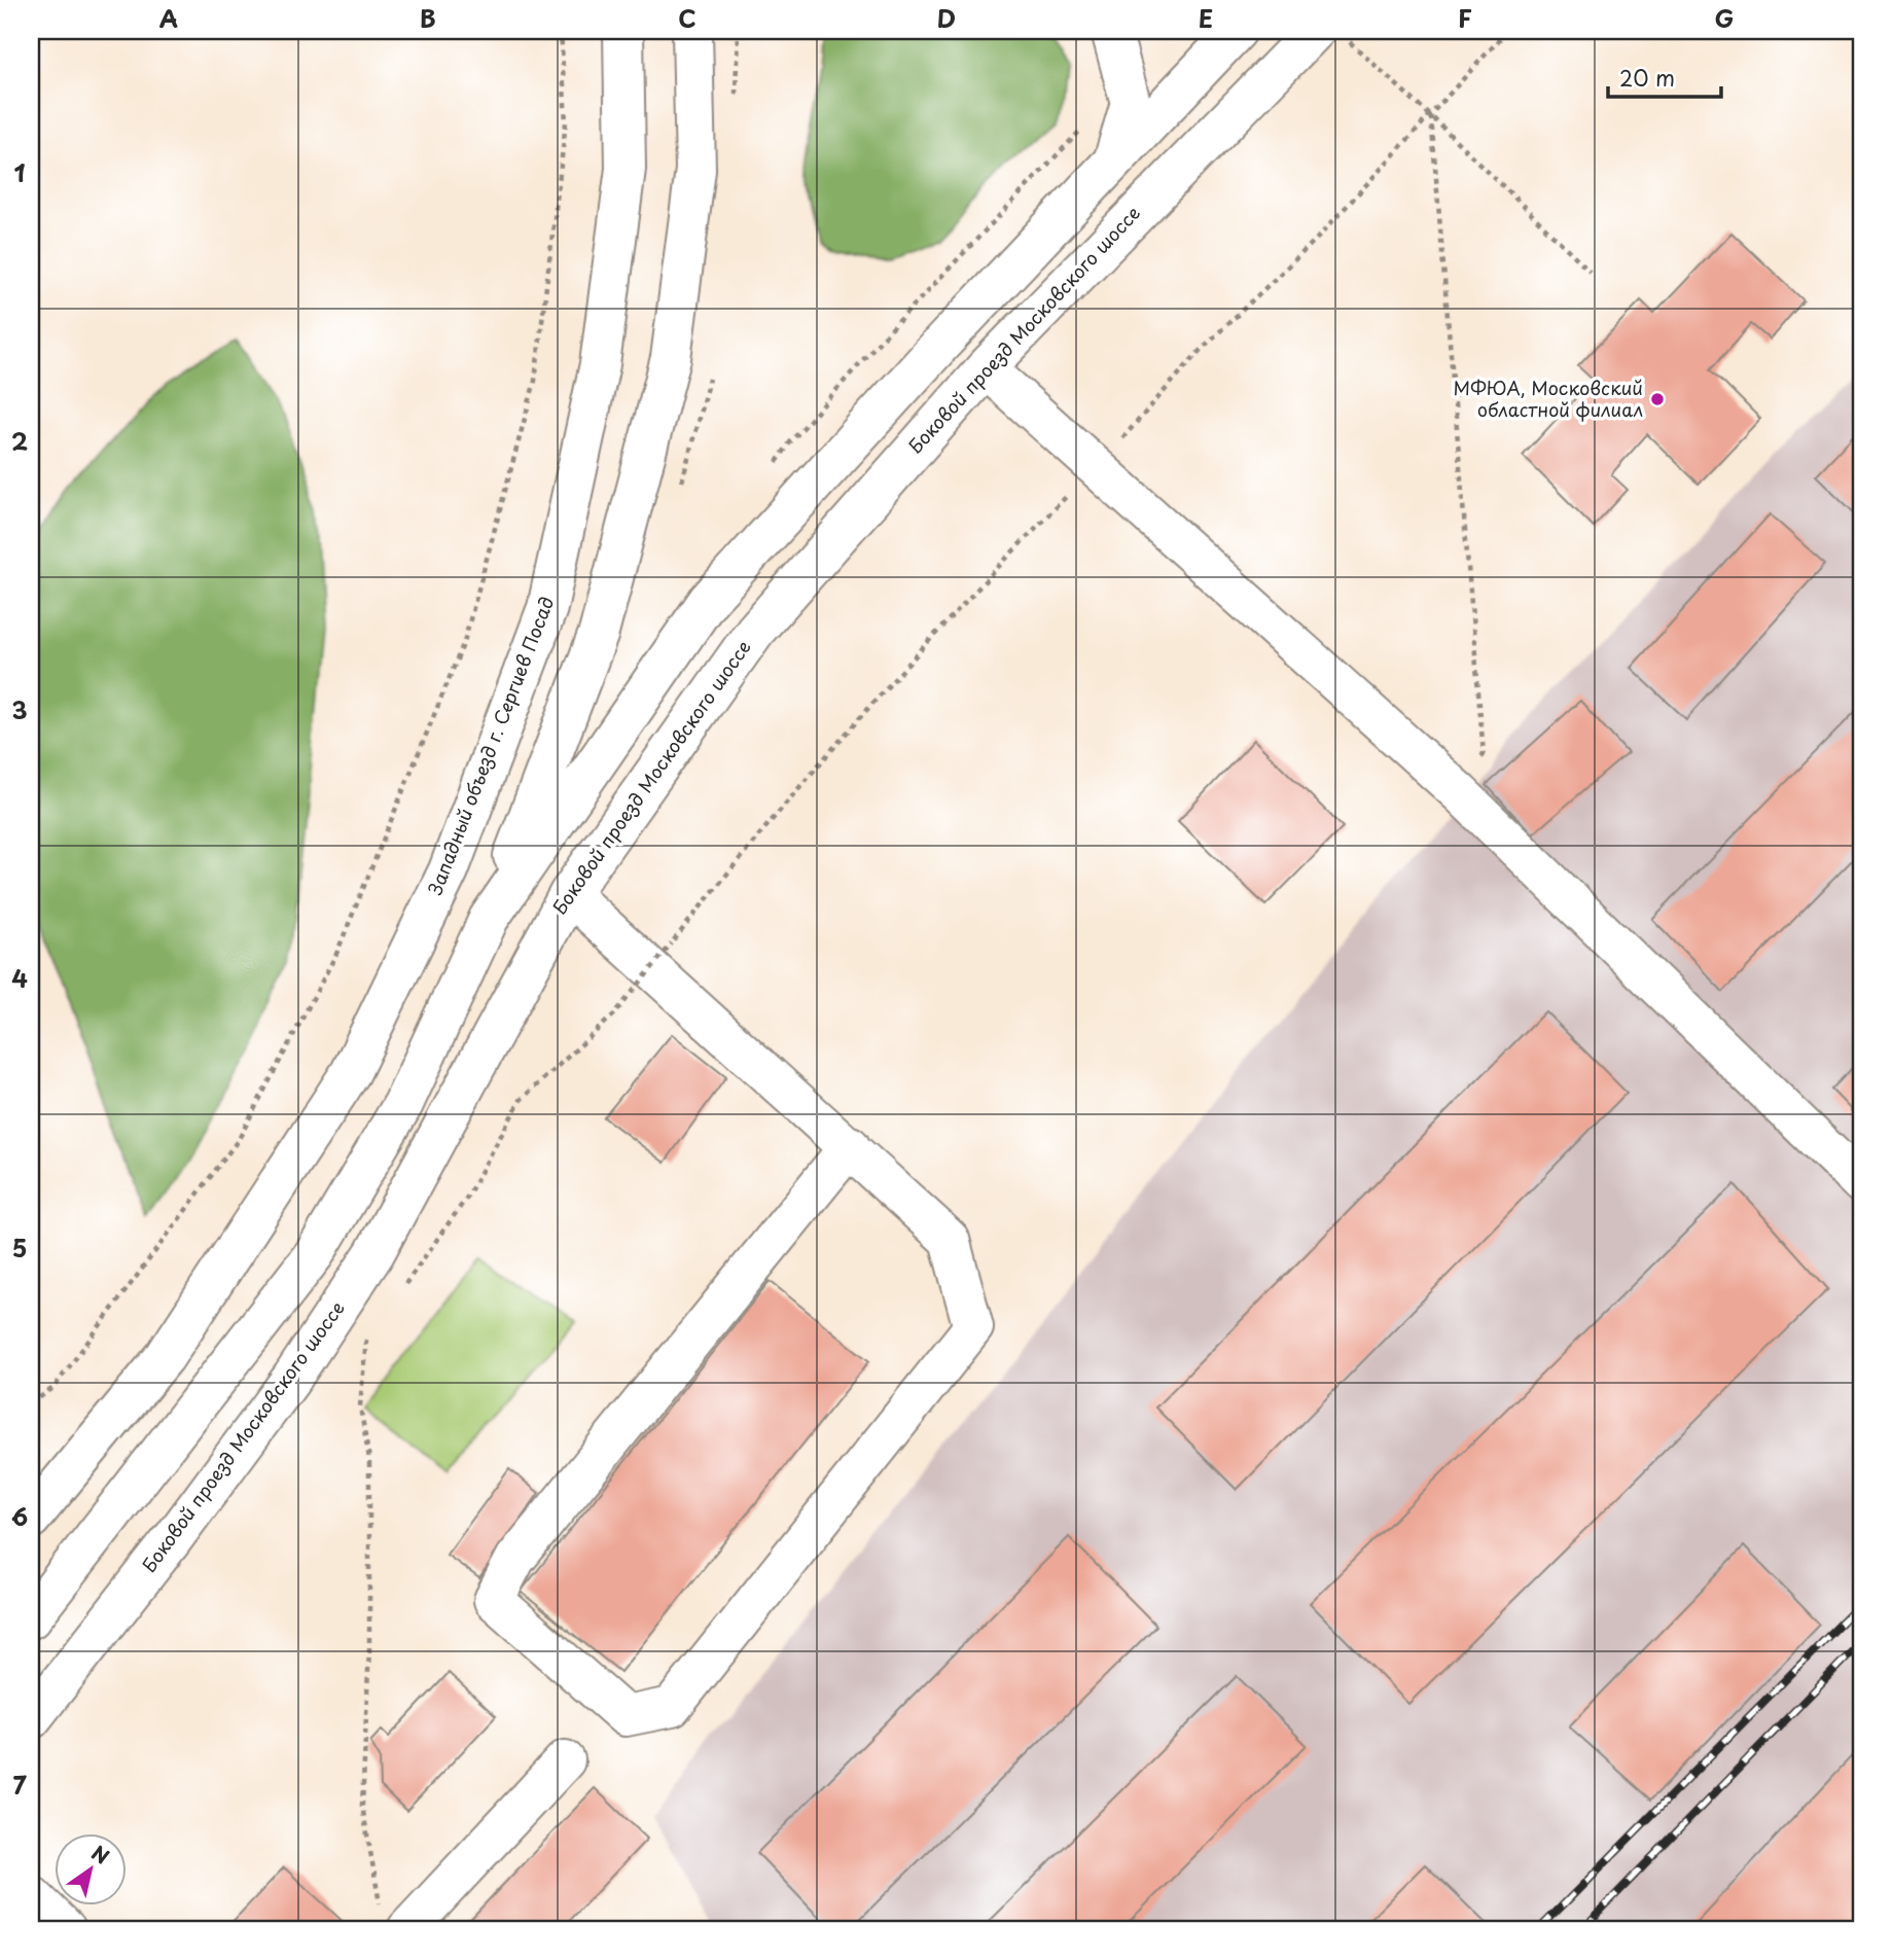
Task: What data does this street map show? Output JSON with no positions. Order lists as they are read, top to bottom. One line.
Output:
{"streets":{"main road":["Боковой проезд Московского шоссе","Западный объезд г. Сергиев Посад"]},"places":["МФЮА, Московский областной филиал"],"scale_bar":"20 m","north":"top right","grid":{"columns":["A","B","C","D","E","F","G"],"rows":["1","2","3","4","5","6","7"]}}
